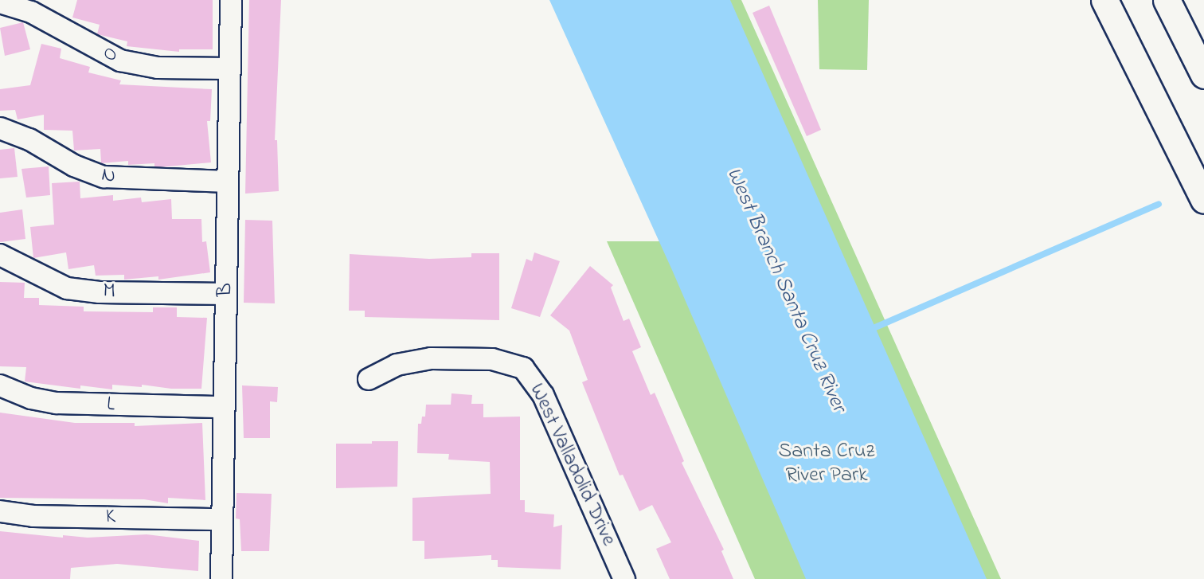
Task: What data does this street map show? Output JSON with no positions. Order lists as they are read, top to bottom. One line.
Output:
{"streets":{"street":["O","N","B","M","L","West Valladolid Drive","K"]},"crossings":[["O","B"],["N","B"],["B","M"],["B","L"],["B","K"]],"water":["West Branch Santa Cruz River"],"parks":["Santa Cruz River Park"]}
